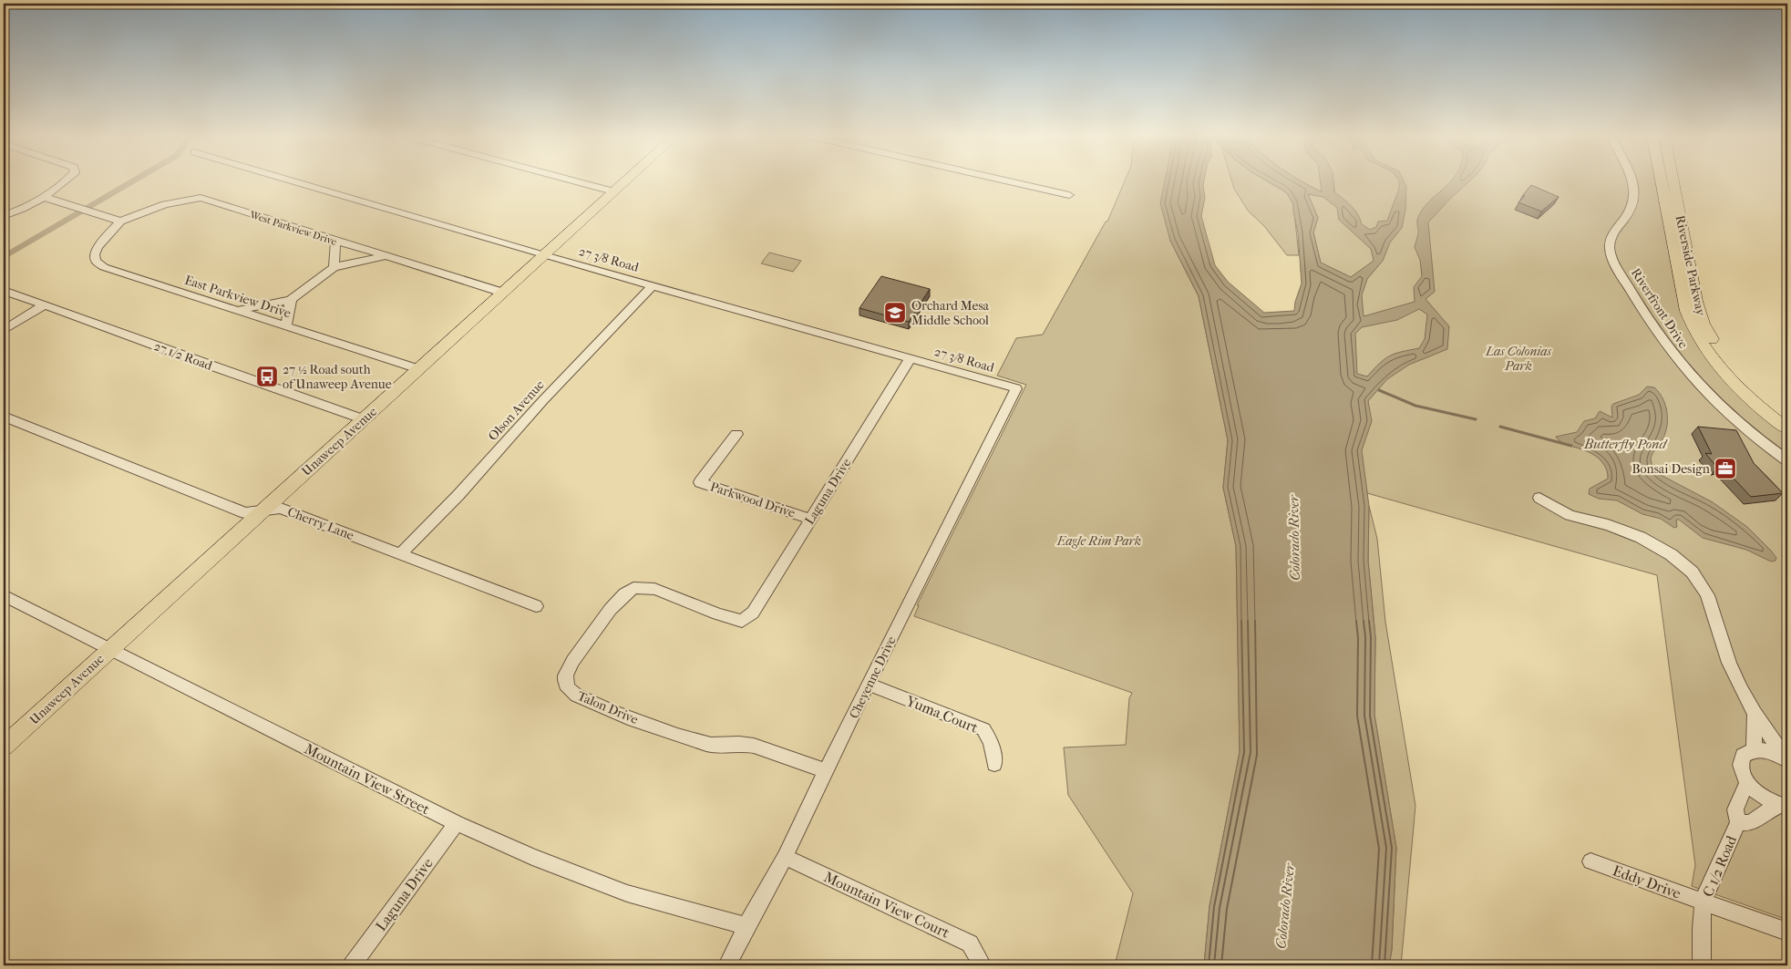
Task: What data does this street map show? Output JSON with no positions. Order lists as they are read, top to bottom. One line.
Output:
{"streets":{"main road":["Riverside Parkway","Unaweep Avenue"],"street":["West Parkview Drive","27 3/8 Road","East Parkview Drive","Riverfront Drive","27 1/2 Road","Olson Avenue","Laguna Drive","Parkwood Drive","Cherry Lane","Cheyenne Drive","Talon Drive","Yuma Court","Mountain View Street","C 1/2 Road","Eddy Drive","Mountain View Court"]},"crossings":[["West Parkview Drive","East Parkview Drive"],["West Parkview Drive","Unaweep Avenue"],["27 3/8 Road","Olson Avenue"],["27 3/8 Road","Unaweep Avenue"],["27 3/8 Road","Laguna Drive"],["27 3/8 Road","Cheyenne Drive"],["East Parkview Drive","Unaweep Avenue"],["27 1/2 Road","Unaweep Avenue"],["Olson Avenue","Cherry Lane"],["Unaweep Avenue","Cherry Lane"],["Unaweep Avenue","Mountain View Street"],["Laguna Drive","Parkwood Drive"],["Laguna Drive","Talon Drive"],["Laguna Drive","Mountain View Street"],["Cheyenne Drive","Talon Drive"],["Cheyenne Drive","Yuma Court"],["Cheyenne Drive","Mountain View Street"],["Cheyenne Drive","Mountain View Court"],["C 1/2 Road","Eddy Drive"]],"water":["Butterfly Pond","Colorado River"],"parks":["Las Colonias Park","Eagle Rim Park"],"places":{"school or university":["Orchard Mesa Middle School"],"bus stop":["27 ½ Road south of Unaweep Avenue"],"office":["Bonsai Design"]}}
